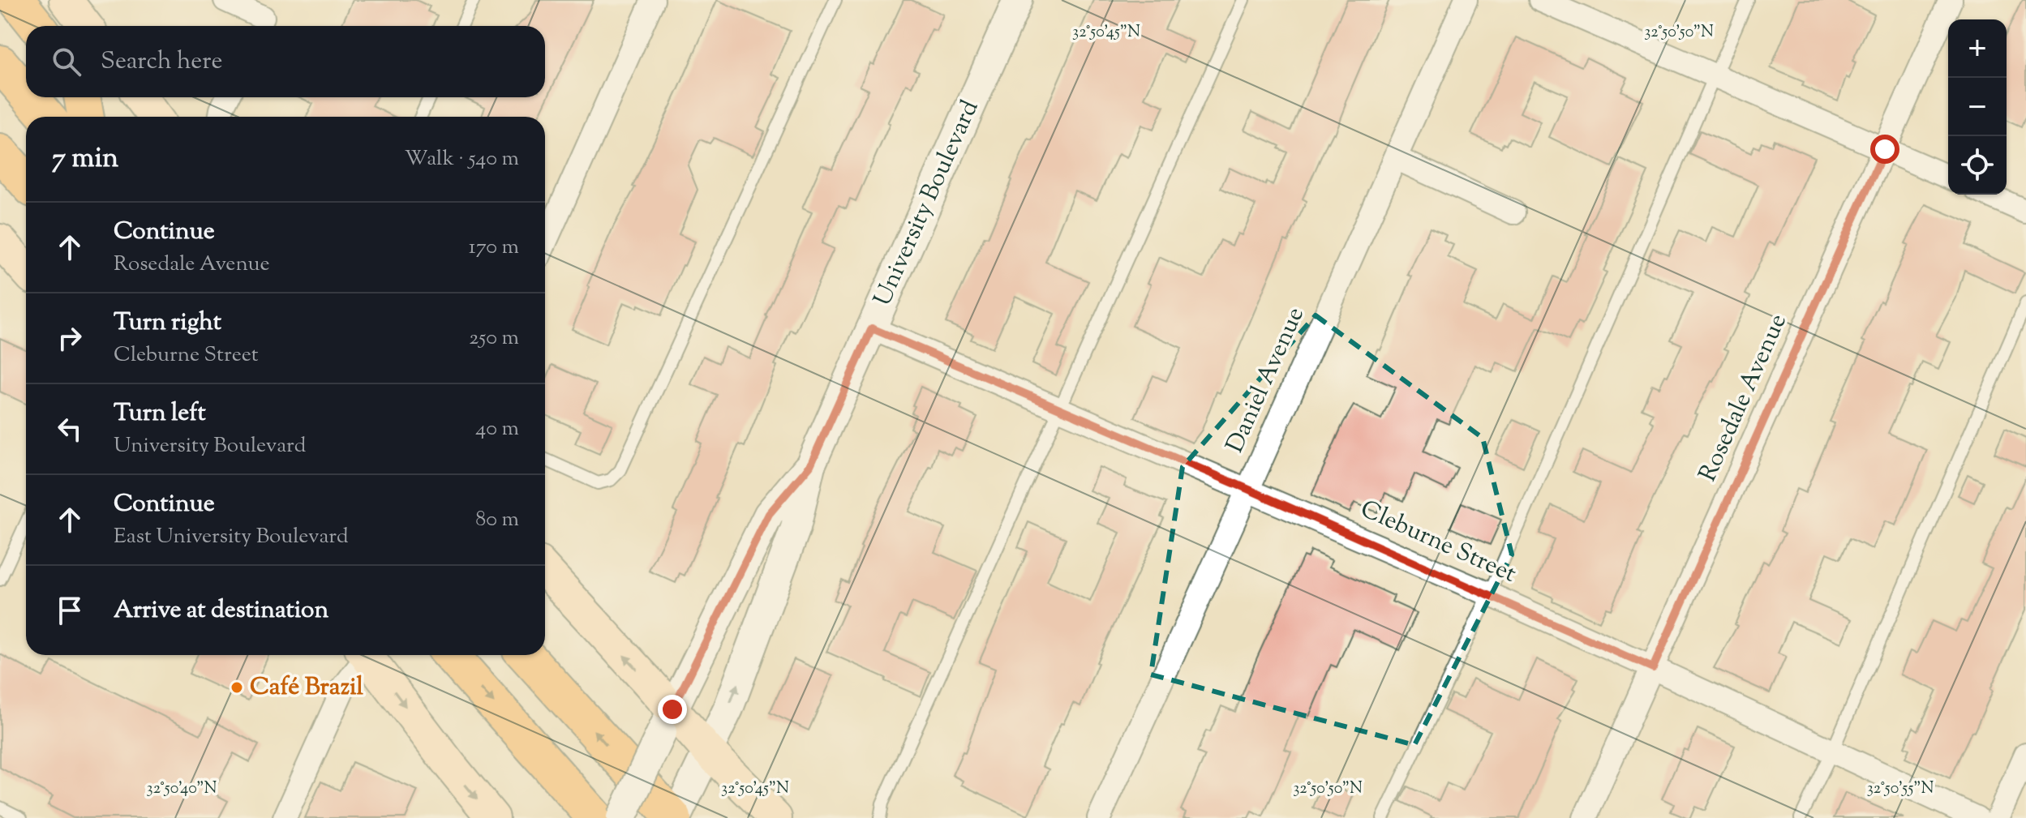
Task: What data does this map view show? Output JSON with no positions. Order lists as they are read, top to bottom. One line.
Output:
{"streets":{"street":["University Boulevard","Daniel Avenue","Rosedale Avenue","Cleburne Street"]},"crossings":[["University Boulevard","Cleburne Street"],["Daniel Avenue","Cleburne Street"],["Rosedale Avenue","Cleburne Street"]],"places":["Café Brazil"],"page":{"map_buttons":["+","−"],"search":"Search here","heading":["7 min","Walk · 540 m"],"list":[["Continue","Rosedale Avenue","170 m"],["Turn right","Cleburne Street","250 m"],["Turn left","University Boulevard","40 m"],["Continue","East University Boulevard","80 m"],"Arrive at destination"]},"coordinates":["32°50'45\"N","32°50'50\"N","32°50'40\"N","32°50'55\"N"]}
